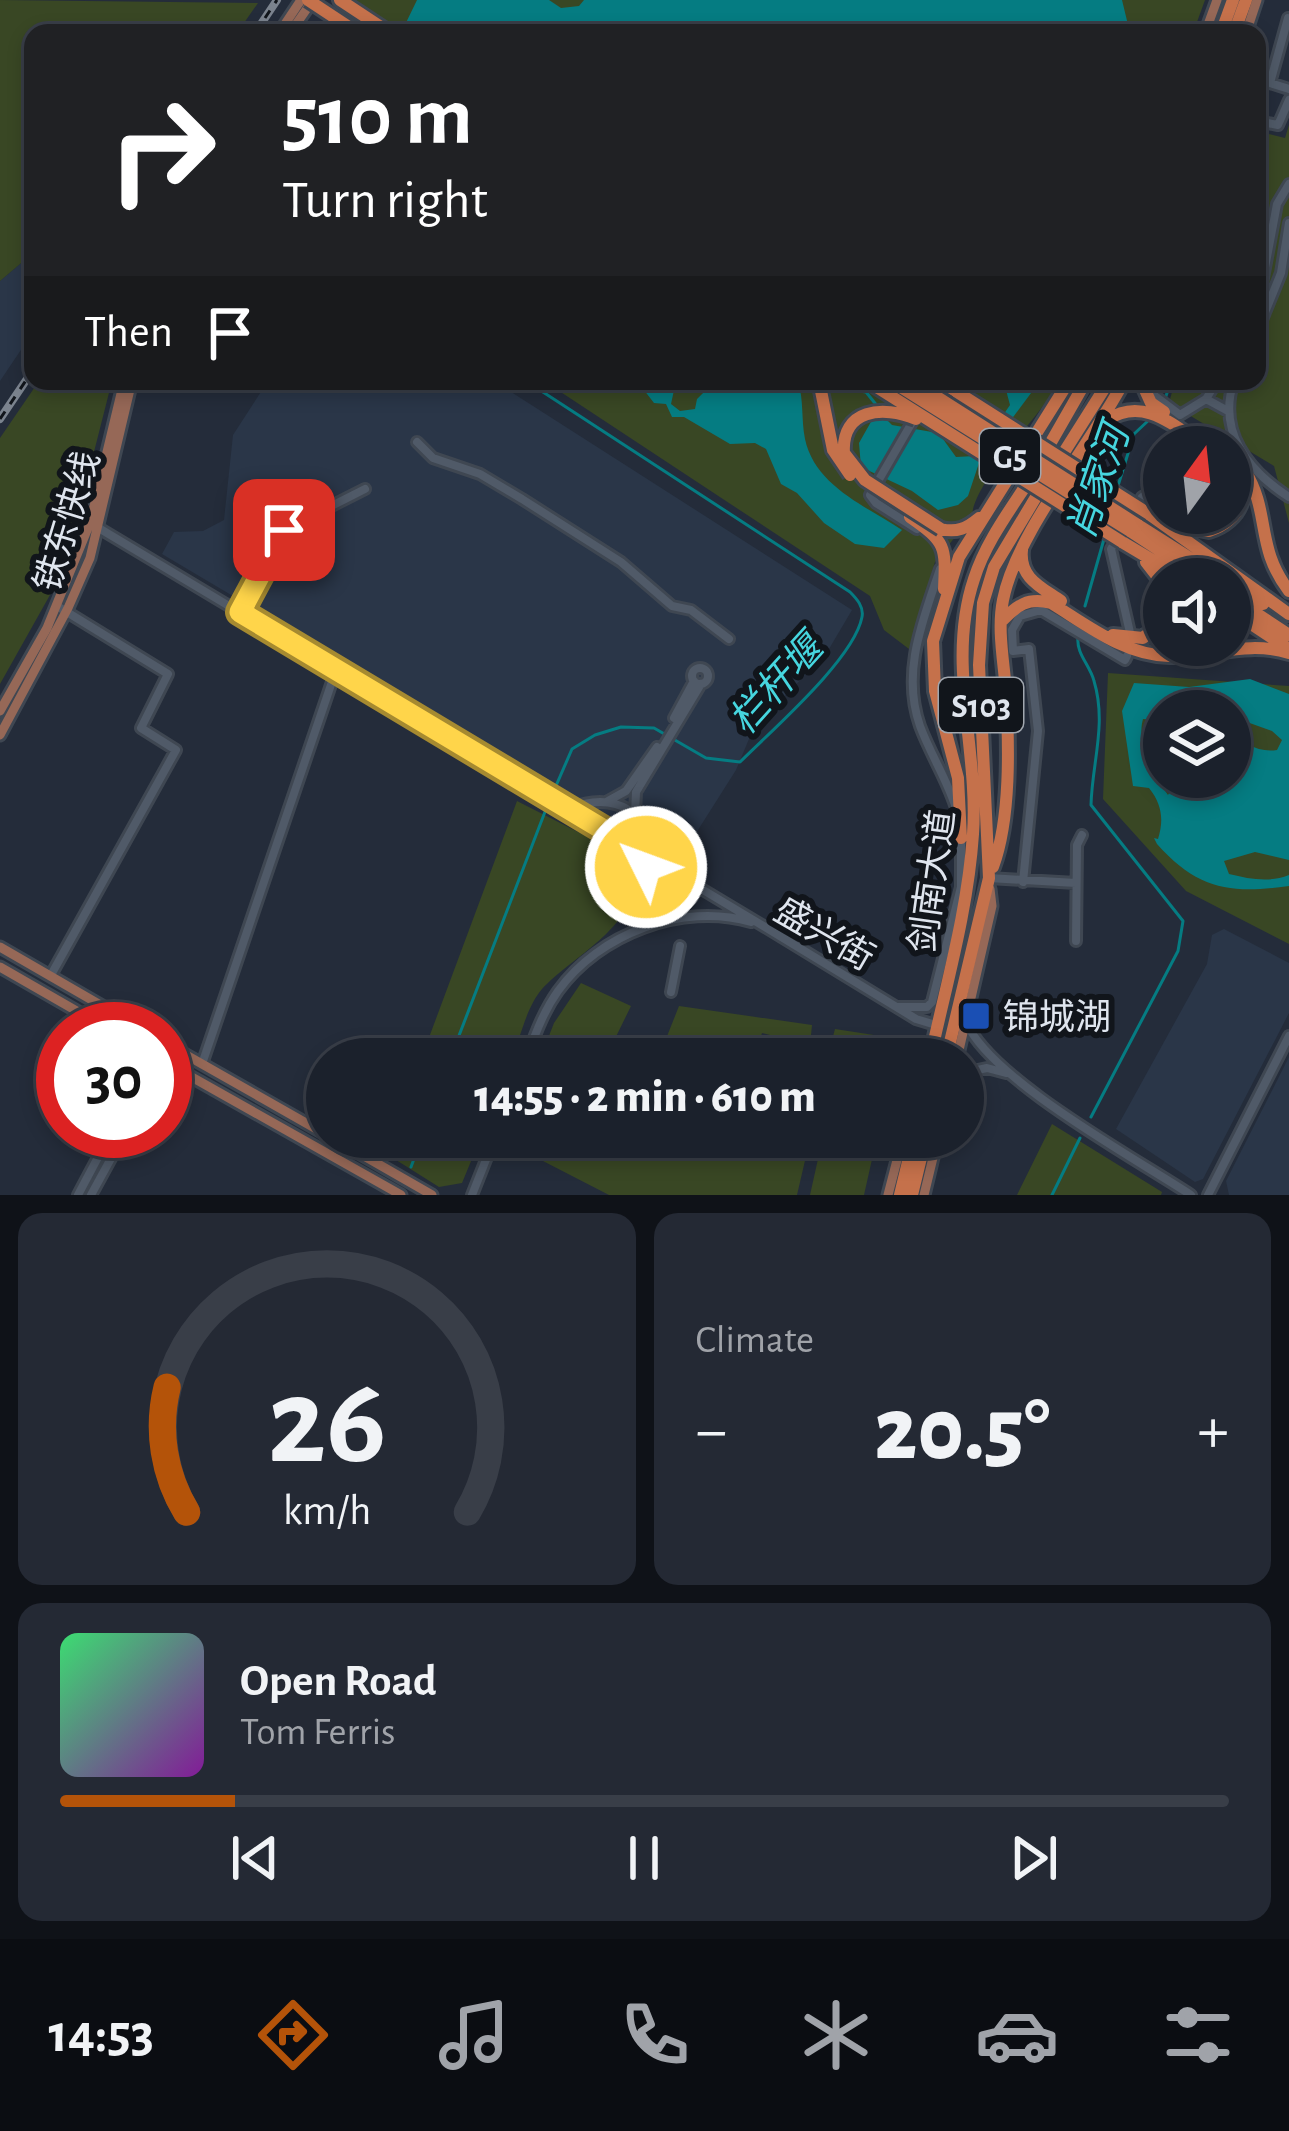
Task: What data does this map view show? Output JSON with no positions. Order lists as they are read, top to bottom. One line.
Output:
{"streets":{"highway":["G5","S103","剑南大道"],"main road":["铁东快线"],"street":["盛兴街"]},"crossings":[["剑南大道","盛兴街"]],"water":["肖家河","栏杆堰"],"places":{"transit":["锦城湖"]},"north":"top","page":{"turn":["510 m","Turn right"],"then":"Then","limit":"30","trip":"14:55 · 2 min · 610 m","tile":"Climate","heat":["−","20.5°","+"],"song":["Open Road","Tom Ferris"],"tabs":"14:53","gauge":["26","km/h"]}}
